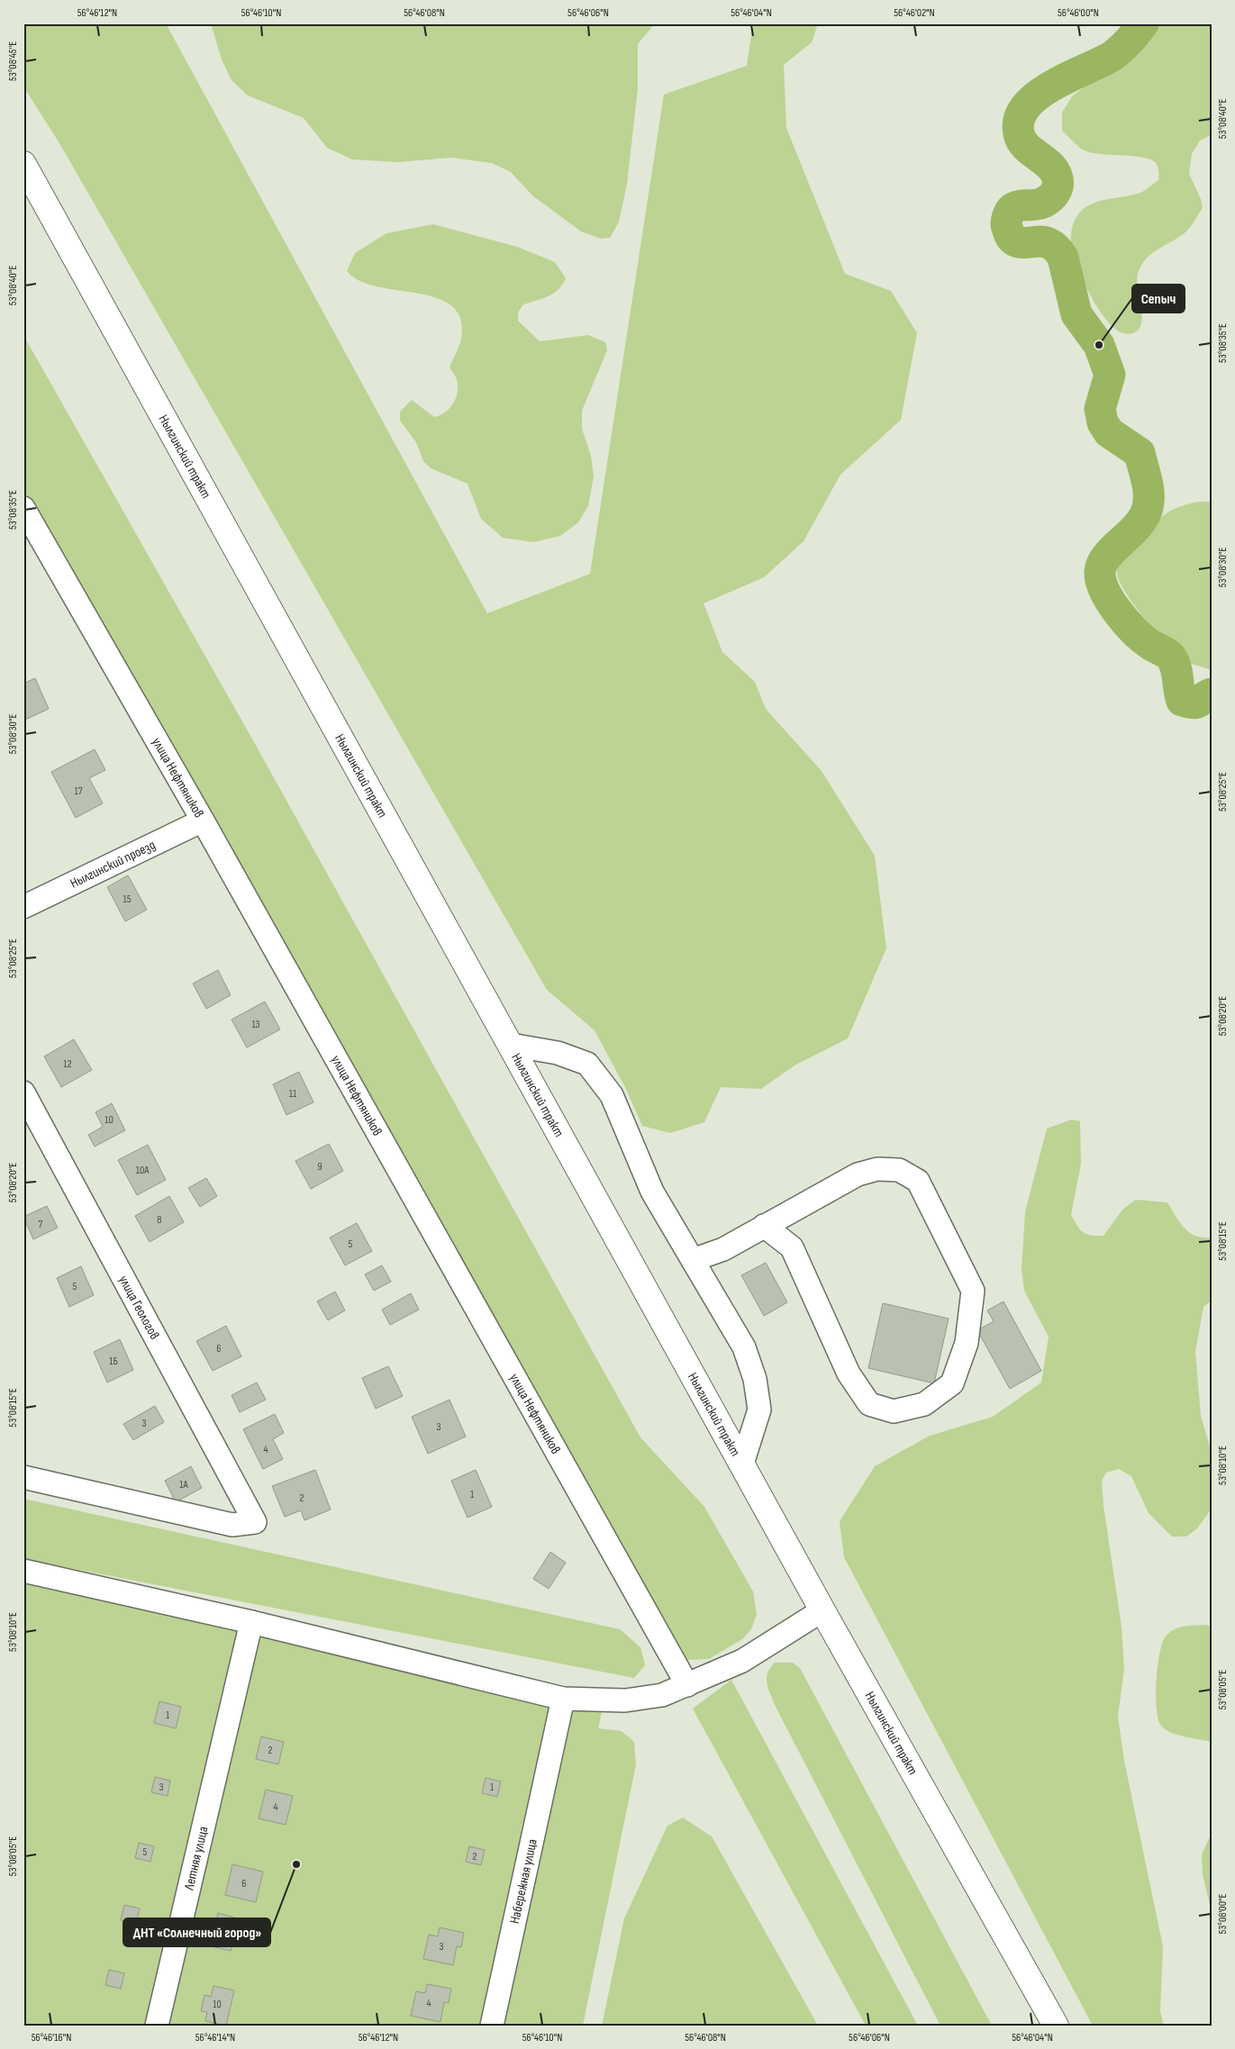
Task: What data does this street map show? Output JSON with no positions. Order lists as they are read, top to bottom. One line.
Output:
{"streets":{"main road":["Нылгинский тракт"],"street":["улица Нефтяников","Нылгинский проезд","улица Геологов","Летняя улица","Набережная улица"]},"crossings":[["улица Нефтяников","Нылгинский проезд"]],"places":["Сепыч","ДНТ «Солнечный город»"],"house_numbers":["17","15","13","12","11","10","9","10А","8","7","5","5","6","1Б","3","3","4","1А","1","2","1","2","3","1","4","5","2","6","3","4","10"],"coordinates":["56°46'12\"N","56°46'10\"N","56°46'08\"N","56°46'06\"N","56°46'04\"N","56°46'02\"N","56°46'00\"N","53°08'45\"E","53°08'40\"E","53°08'35\"E","53°08'30\"E","53°08'25\"E","53°08'20\"E","53°08'15\"E","53°08'10\"E","53°08'05\"E","53°08'00\"E","56°46'16\"N","56°46'14\"N"]}
